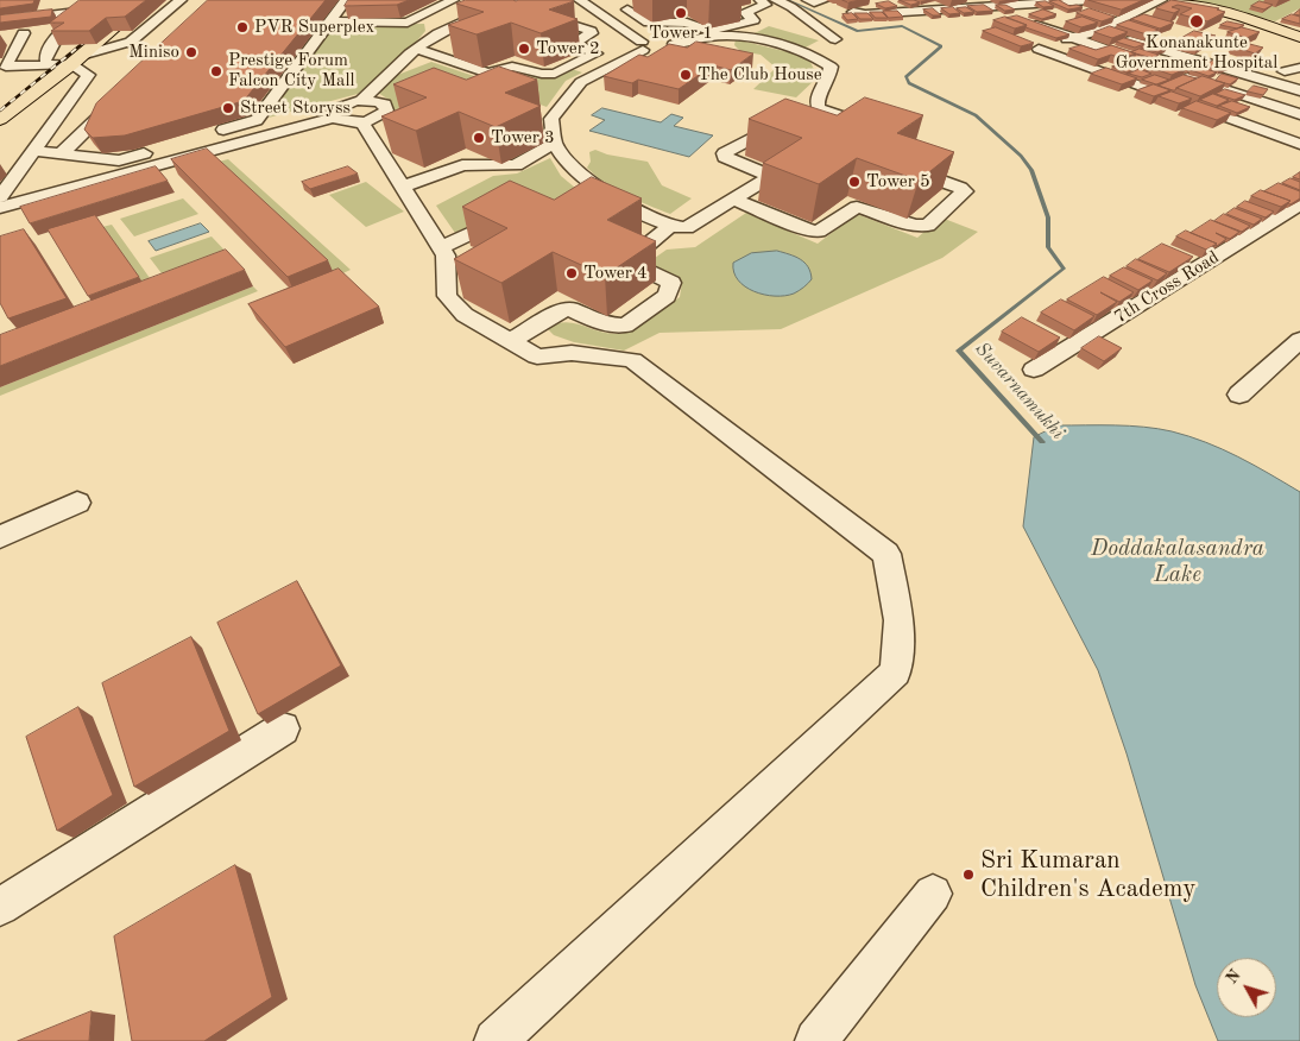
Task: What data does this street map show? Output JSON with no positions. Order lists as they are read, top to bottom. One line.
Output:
{"streets":{"street":["7th Cross Road"]},"water":["Suvarnamukhi","Doddakalasandra Lake"],"places":["Tower 1","Konanakunte Government Hospital","PVR Superplex","Tower 2","Miniso","Prestige Forum Falcon City Mall","The Club House","Street Storyss","Tower 3","Tower 5","Tower 4","Sri Kumaran Children's Academy"],"north":"top left"}
